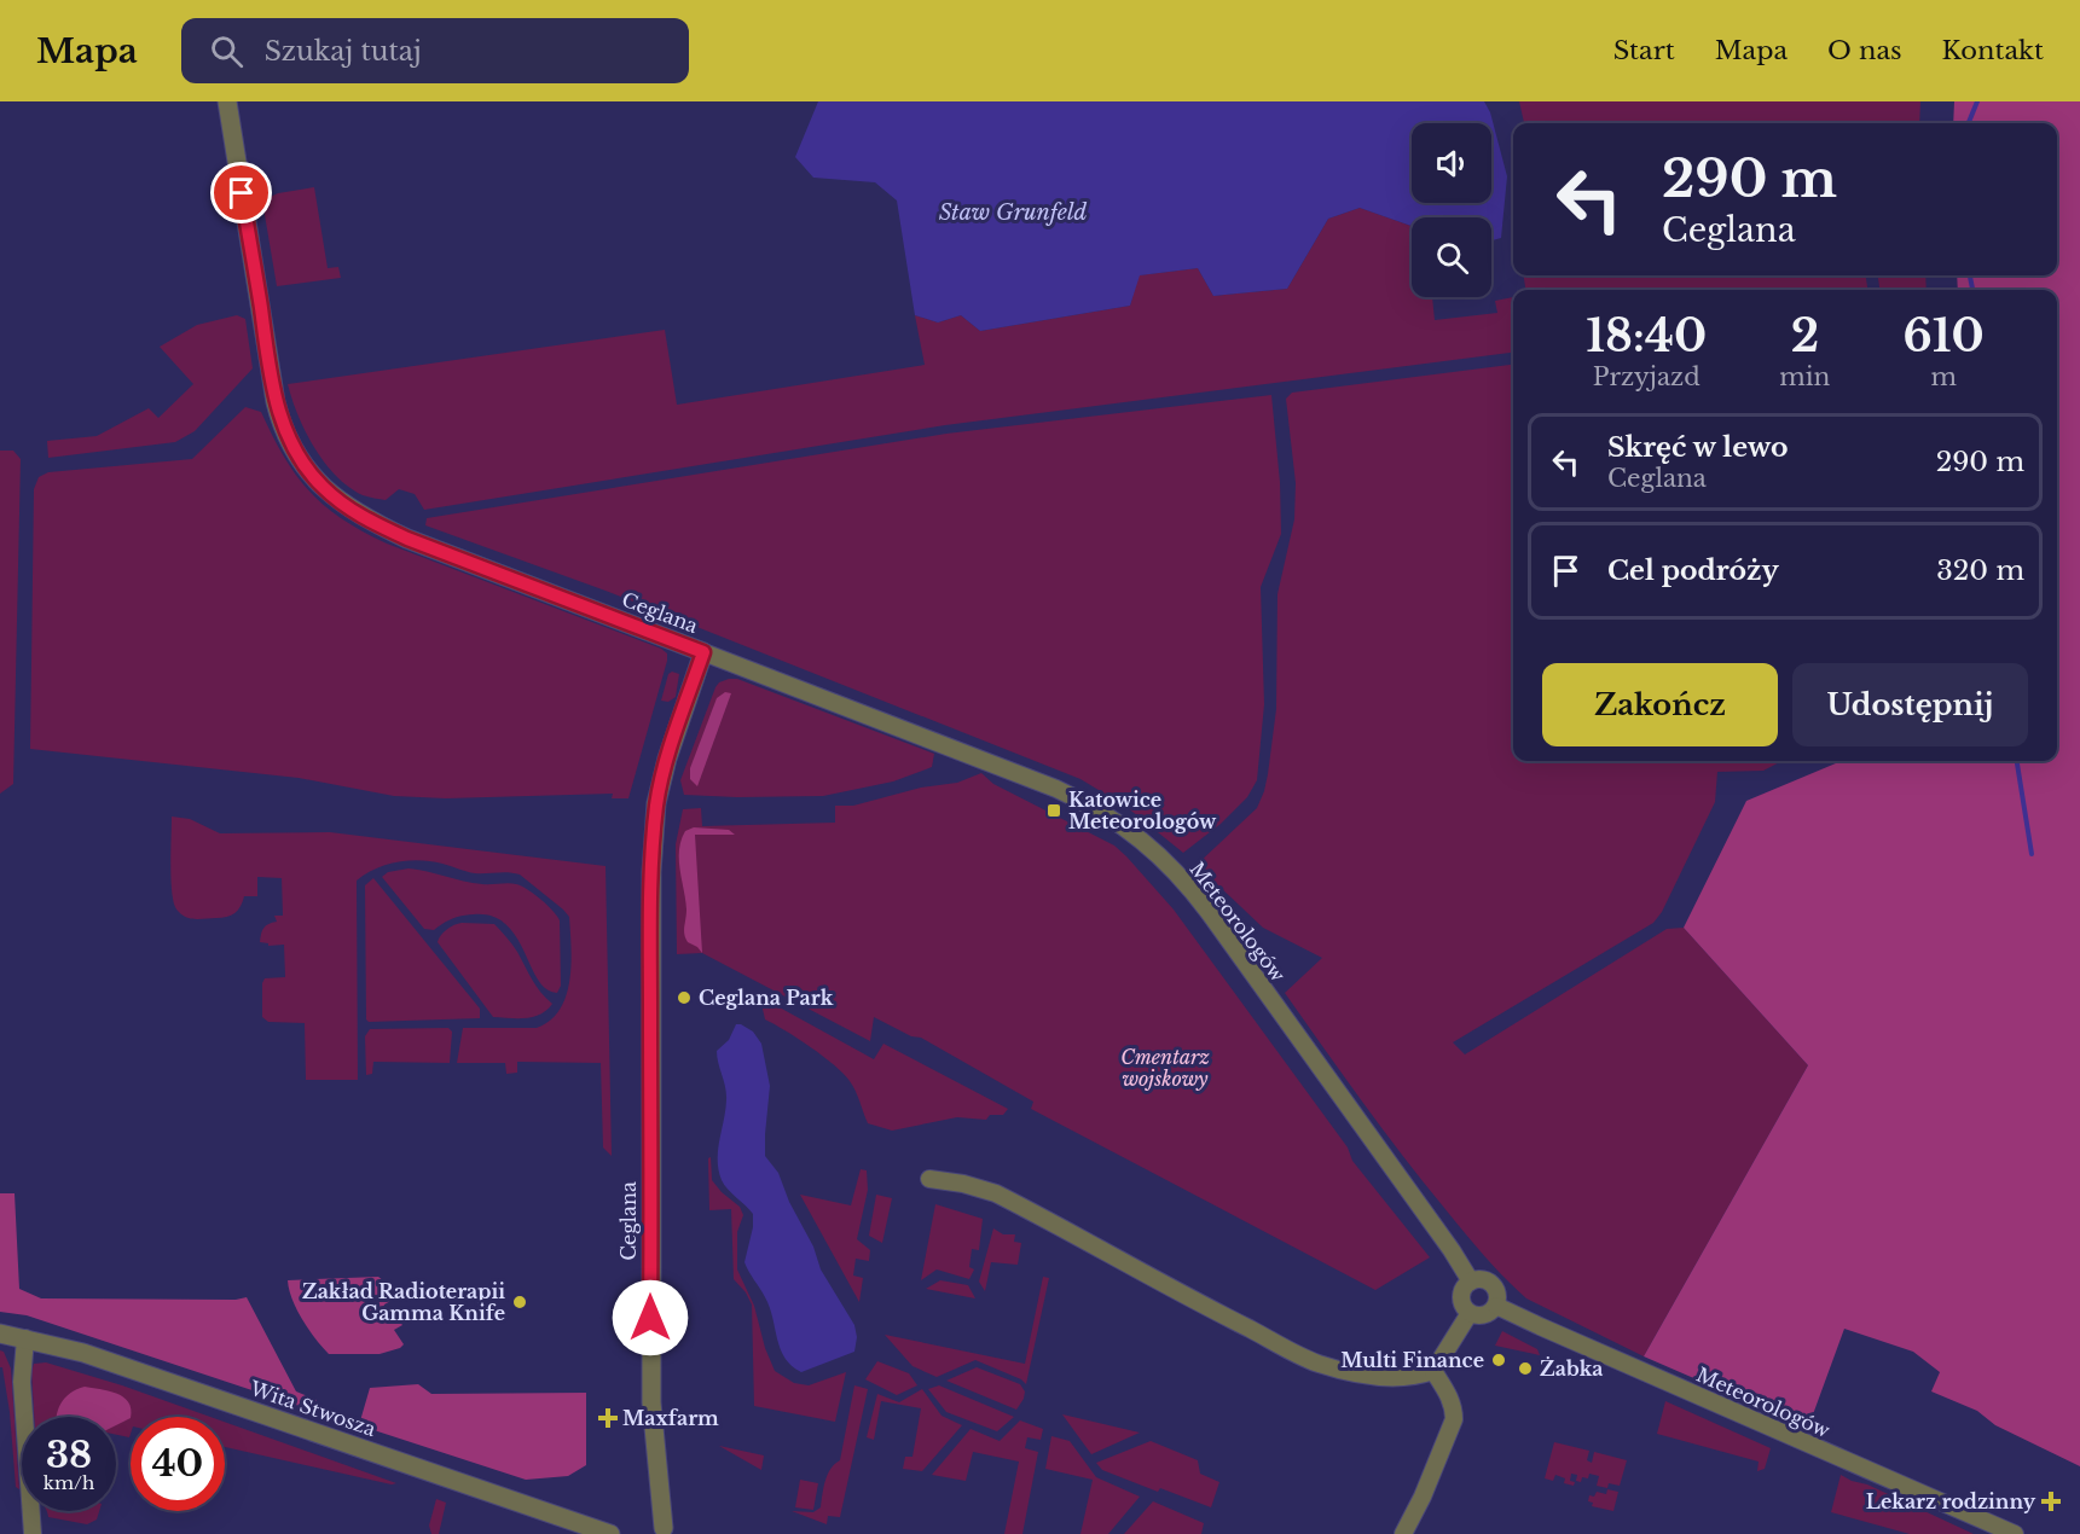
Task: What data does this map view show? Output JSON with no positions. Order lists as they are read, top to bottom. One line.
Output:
{"streets":{"street":["Ceglana","Meteorologów","Wita Stwosza"]},"crossings":[["Ceglana","Meteorologów"]],"water":["Staw Grunfeld"],"parks":["Cmentarz wojskowy"],"places":{"transit":["Katowice Meteorologów"],"other":["Ceglana Park","Zakład Radioterapii Gamma Knife","Multi Finance","Żabka"],"health":["Maxfarm","Lekarz rodzinny"]},"page":{"header":"Mapa","search":"Szukaj tutaj","nav":["Start","Mapa","O nas","Kontakt"],"turn":["290 m","Ceglana"],"eta":["18:40","Przyjazd","2","min","610","m"],"list":[{"name":"Skręć w lewo","note":"Ceglana","value":"290 m"},{"name":"Cel podróży","value":"320 m"}],"buttons":["Zakończ","Udostępnij"],"speed":"38 km/h","limit":"40"}}
